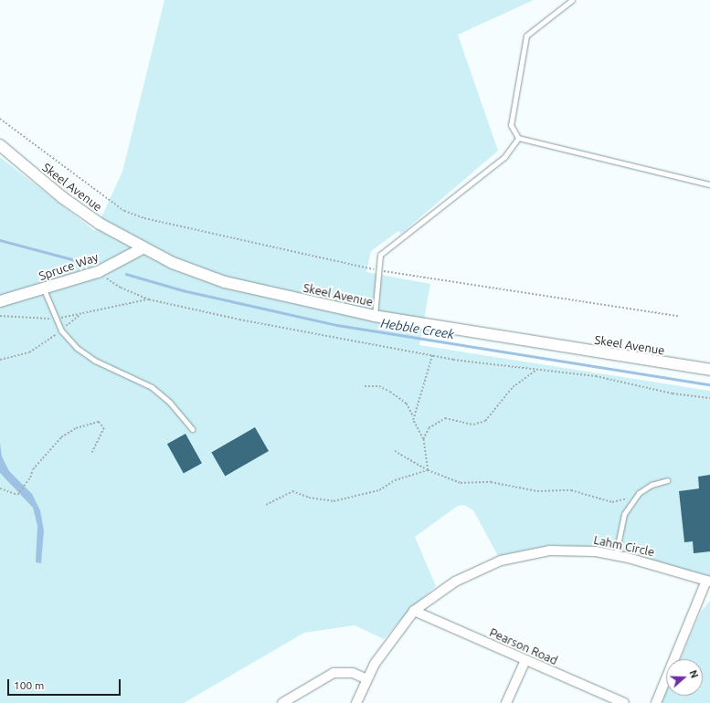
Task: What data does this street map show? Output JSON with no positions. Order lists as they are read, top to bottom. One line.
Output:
{"streets":{"street":["Skeel Avenue","Spruce Way","Lahm Circle","Pearson Road"]},"crossings":[["Skeel Avenue","Spruce Way"],["Lahm Circle","Pearson Road"]],"water":["Hebble Creek"],"scale_bar":"100 m","north":"right"}
